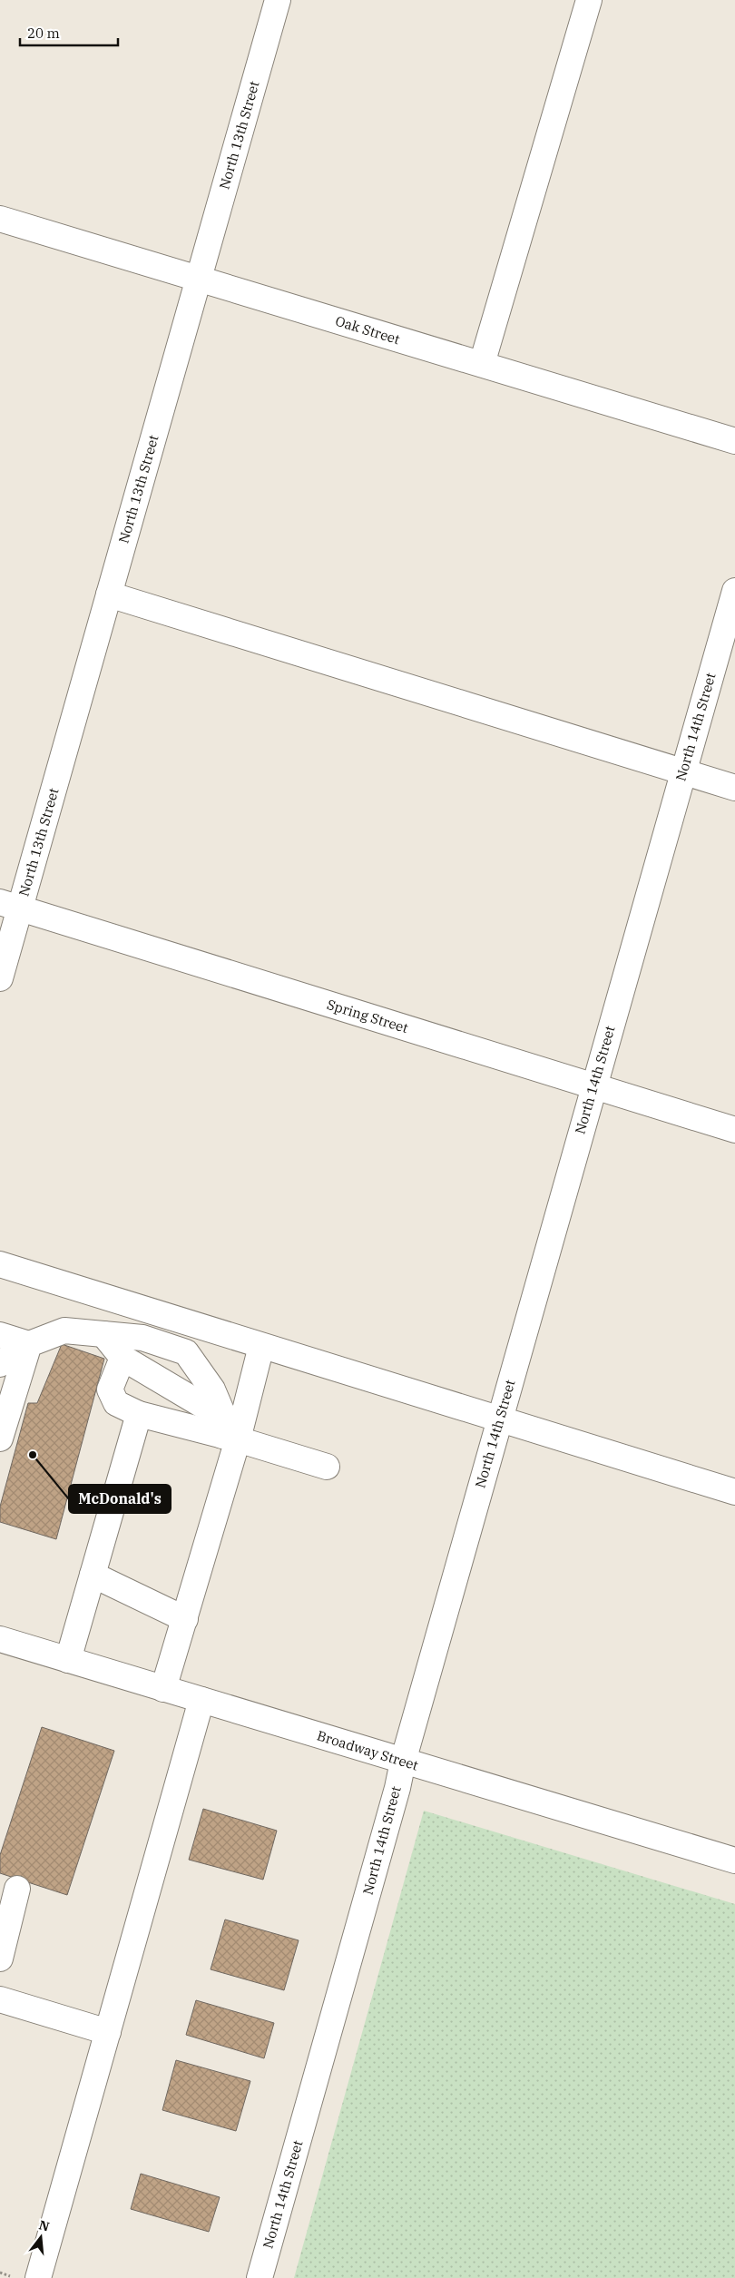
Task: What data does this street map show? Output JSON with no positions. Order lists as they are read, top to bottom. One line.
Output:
{"streets":{"street":["North 13th Street","Oak Street","North 14th Street","Spring Street","Broadway Street"]},"crossings":[["North 13th Street","Oak Street"],["North 13th Street","Spring Street"],["North 14th Street","Spring Street"],["North 14th Street","Broadway Street"]],"places":["McDonald's"],"scale_bar":"20 m","north":"top"}
